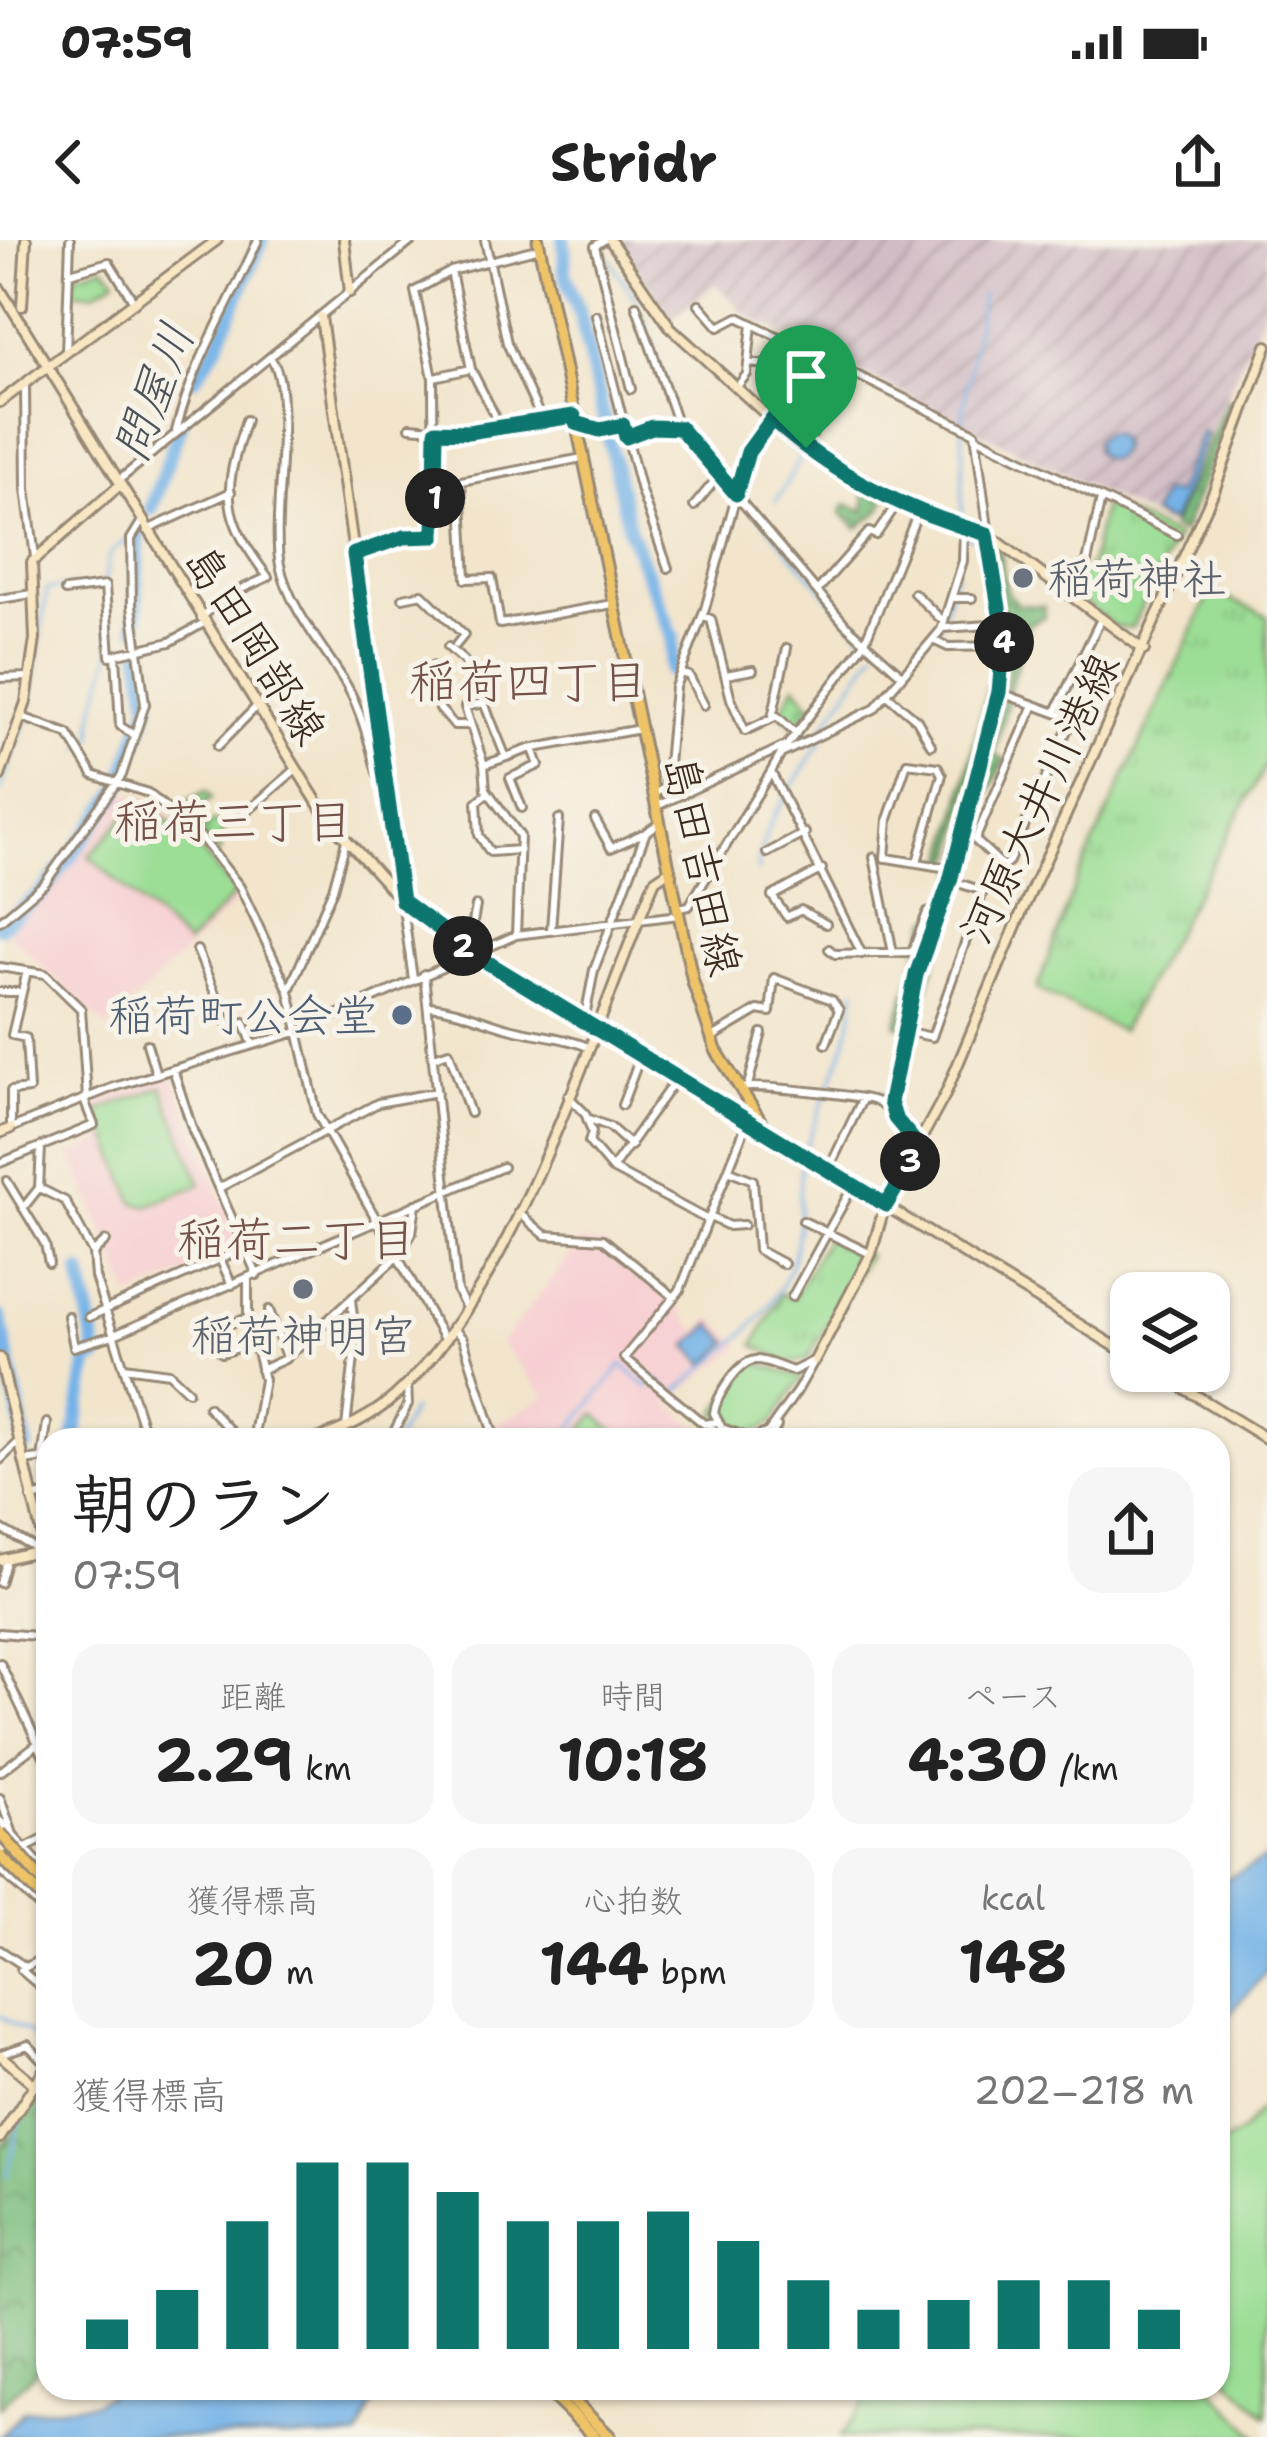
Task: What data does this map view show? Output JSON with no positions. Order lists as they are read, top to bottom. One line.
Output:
{"streets":{"main road":["島田吉田線"],"street":["島田岡部線","河原大井川港線"]},"crossings":[["島田岡部線","河原大井川港線"],["島田岡部線","島田吉田線"]],"districts":["稲荷四丁目","稲荷三丁目","稲荷二丁目"],"water":["問屋川"],"places":["稲荷神社","稲荷町公会堂","稲荷神明宮"],"page":{"status":"07:59","header":"Stridr","pins":["1","4","2","3"],"heading":["朝のラン","07:59"],"stats":[["距離","2.29 km"],["時間","10:18"],["ペース","4:30 /km"],["獲得標高","20 m"],["心拍数","144 bpm"],["kcal","148"]],"chart":["獲得標高","202–218 m"]}}
